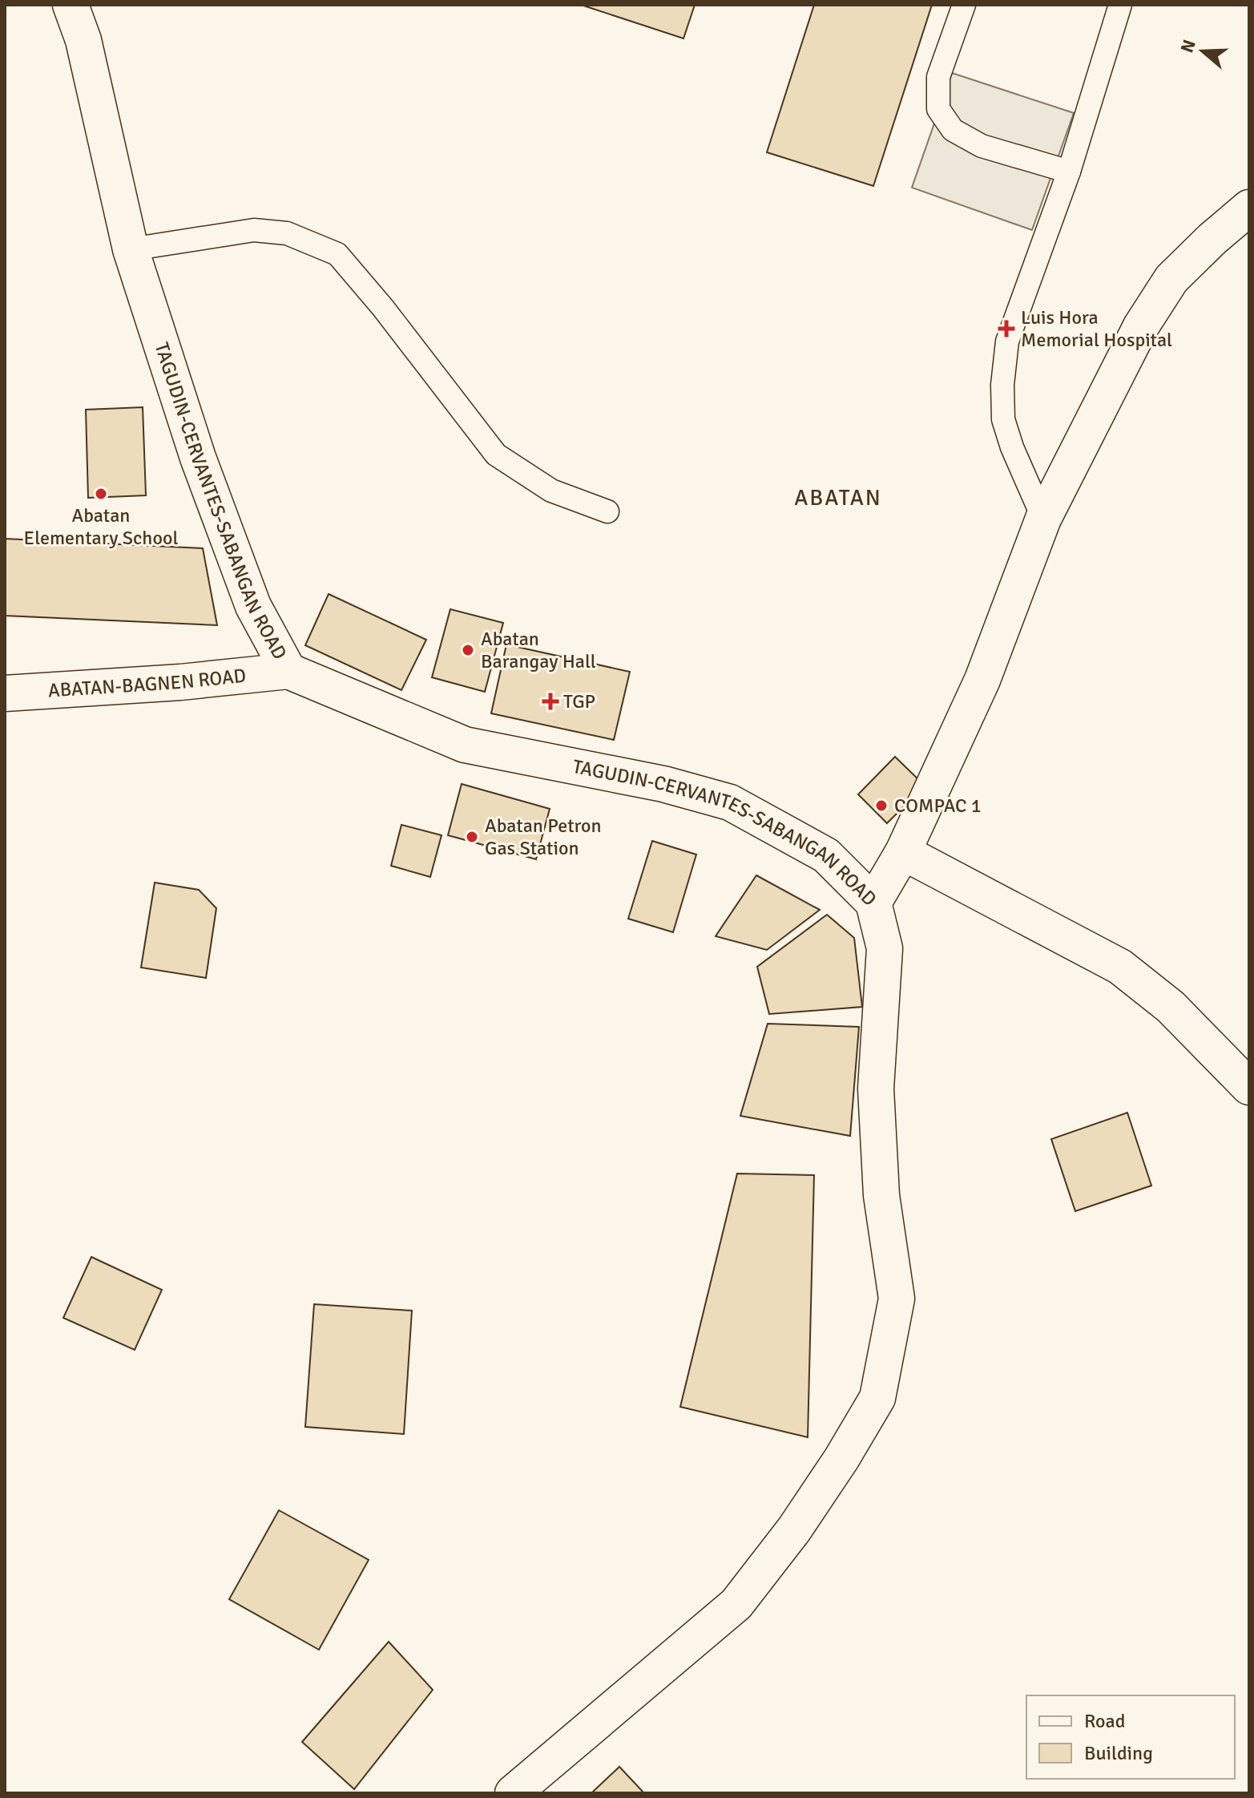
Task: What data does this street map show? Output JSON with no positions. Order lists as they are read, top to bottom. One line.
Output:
{"streets":{"main road":["TAGUDIN-CERVANTES-SABANGAN ROAD","ABATAN-BAGNEN ROAD"]},"crossings":[["TAGUDIN-CERVANTES-SABANGAN ROAD","ABATAN-BAGNEN ROAD"]],"districts":["ABATAN"],"places":{"health":["Luis Hora Memorial Hospital","TGP"],"other":["Abatan Elementary School","Abatan Barangay Hall","COMPAC 1","Abatan Petron Gas Station"]},"legend":["Road","Building"],"north":"left"}
